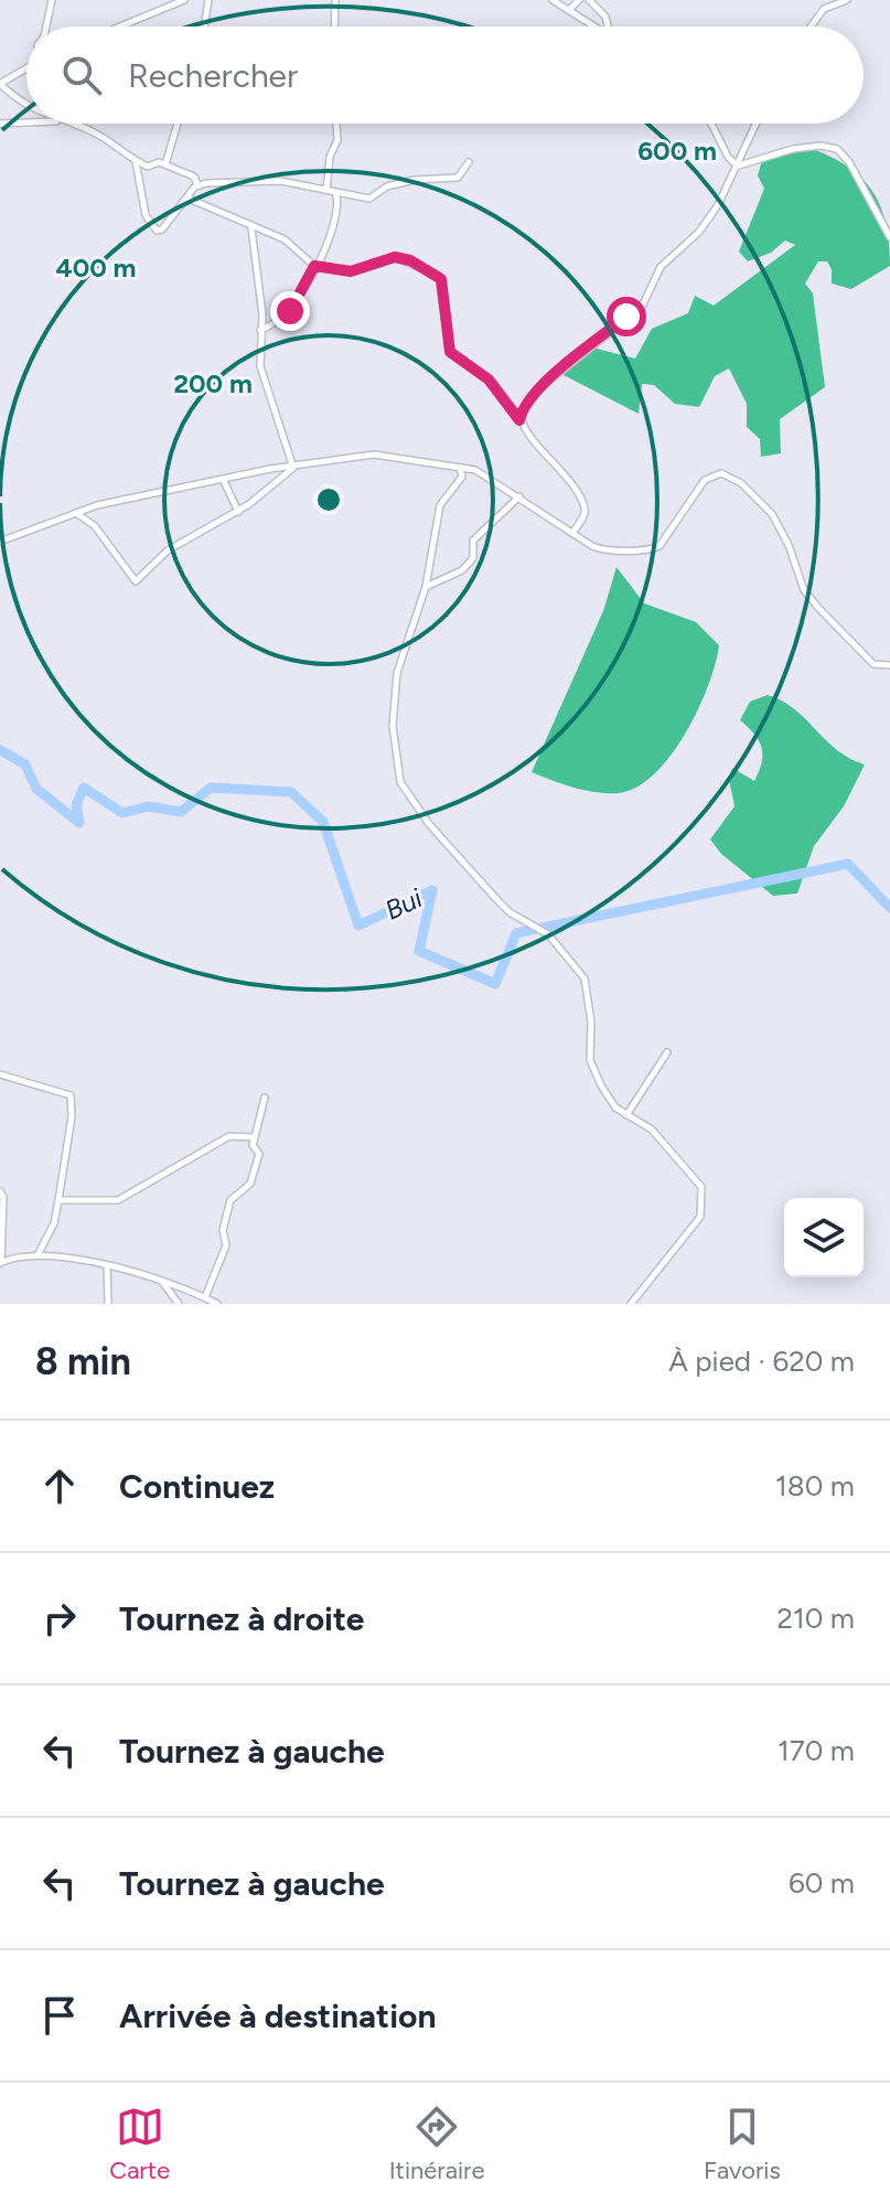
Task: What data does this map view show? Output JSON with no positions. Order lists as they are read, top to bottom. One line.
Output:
{"water":["Bui"],"page":{"search":"Rechercher","heading":["8 min","À pied · 620 m"],"list":[["Continuez","180 m"],["Tournez à droite","210 m"],["Tournez à gauche","170 m"],["Tournez à gauche","60 m"],"Arrivée à destination"],"nav":["Carte","Itinéraire","Favoris"]},"rings":["600 m","400 m","200 m"]}
